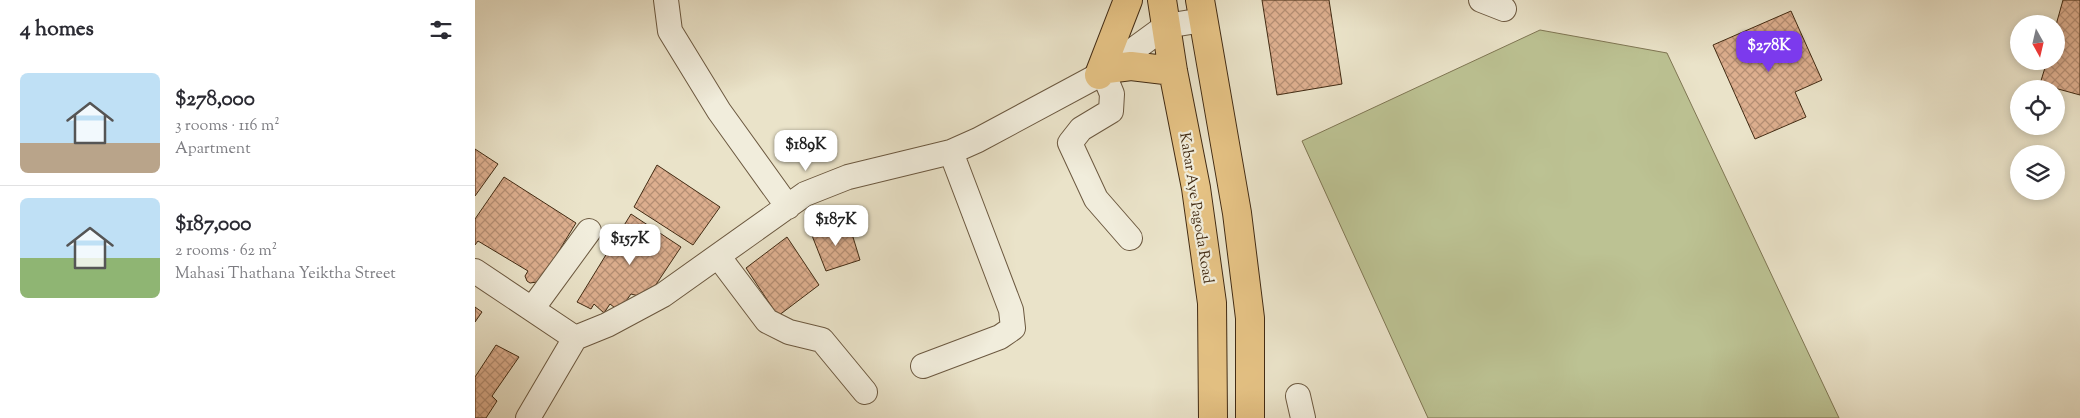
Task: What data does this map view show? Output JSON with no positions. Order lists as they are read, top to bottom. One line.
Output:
{"streets":{"main road":["Kabar Aye Pagoda Road"]},"north":"bottom","page":{"heading":"4 homes","price":["$278K","$189K","$187K","$157K"],"list":[{"name":"$278,000","note":"3 rooms · 116 m² · Apartment"},{"name":"$187,000","note":"2 rooms · 62 m² · Mahasi Thathana Yeiktha Street"}]}}
